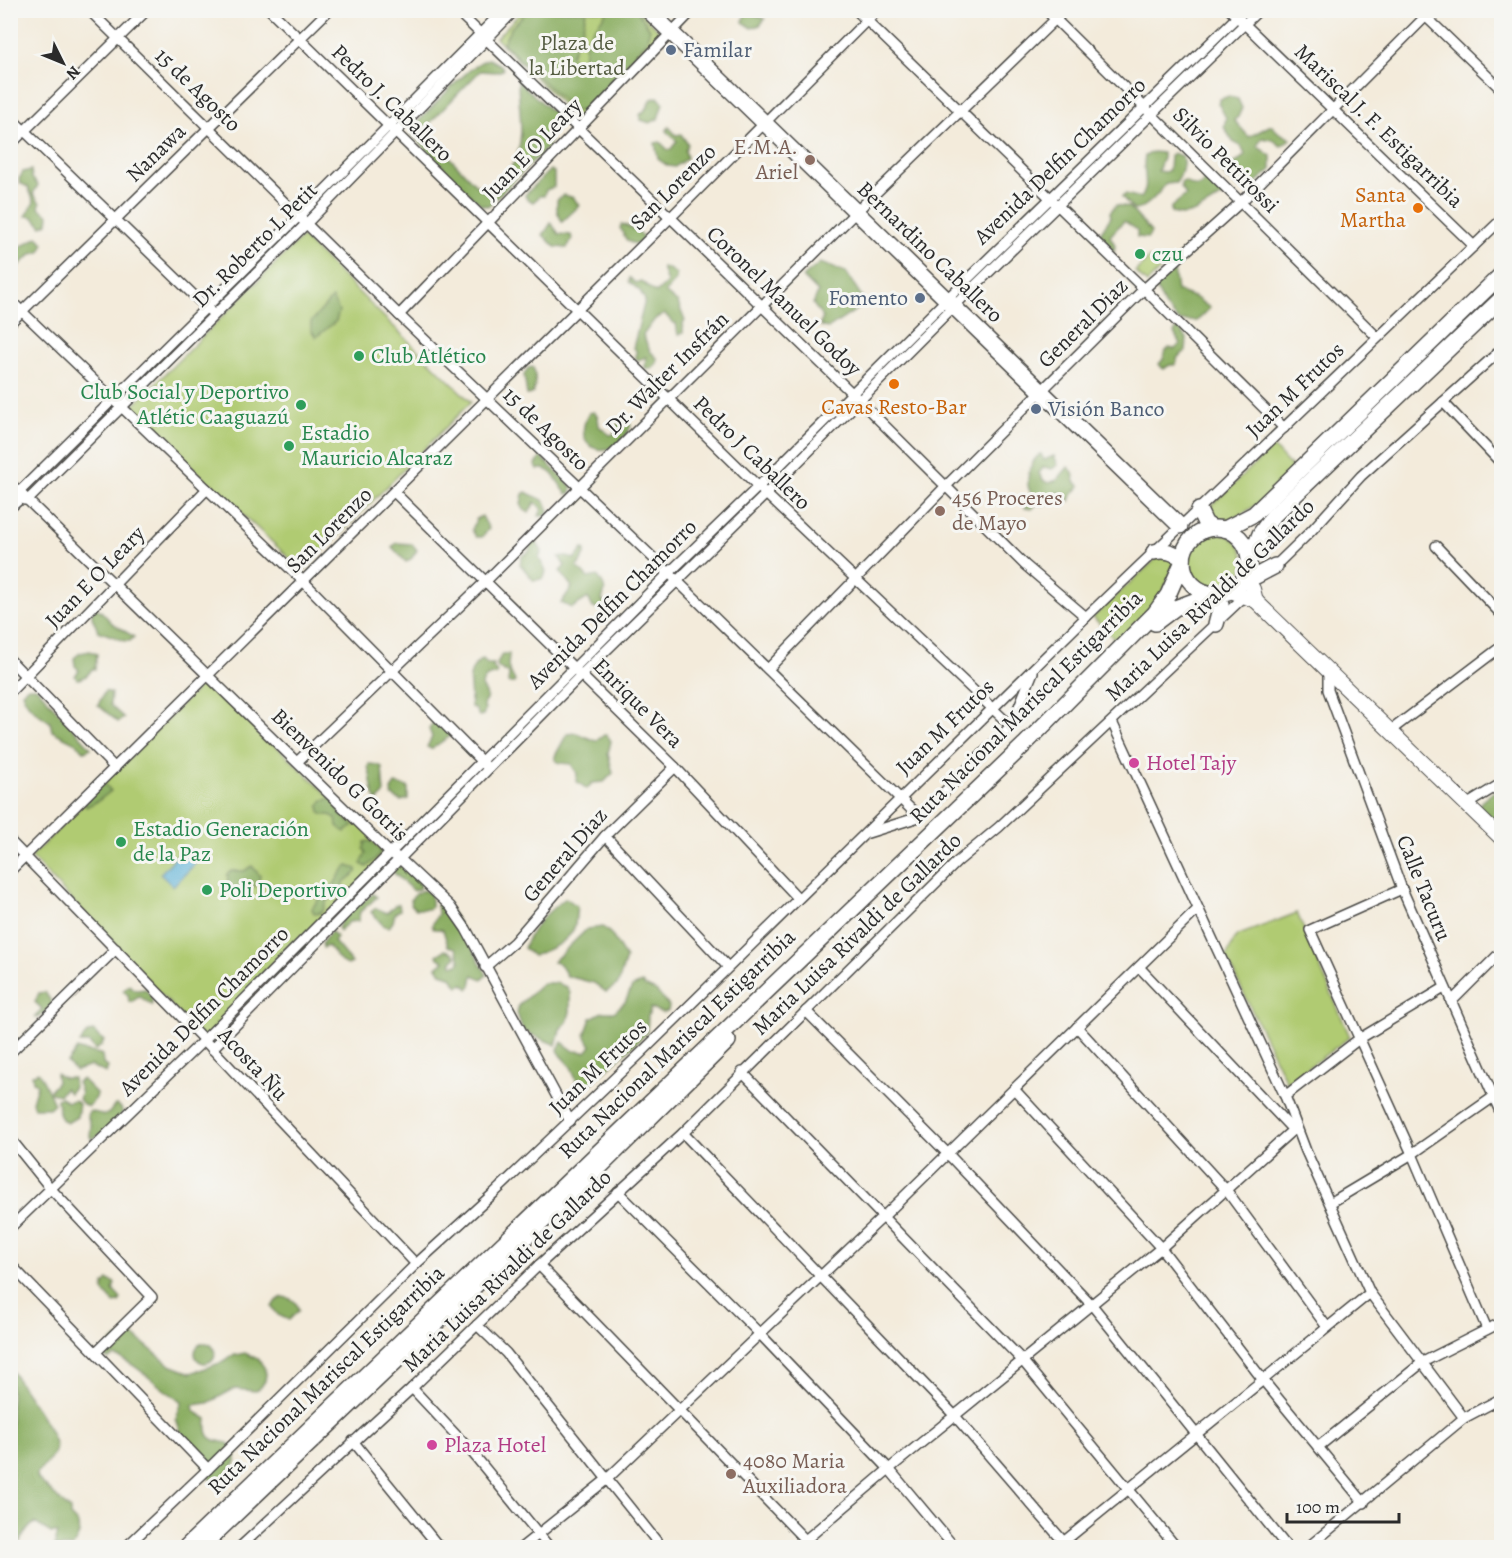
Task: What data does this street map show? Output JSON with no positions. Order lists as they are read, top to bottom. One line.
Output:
{"streets":{"highway":["Bernardino Caballero","Ruta Nacional Mariscal Estigarribia"],"street":["15 de Agosto","Pedro J. Caballero","Mariscal J. F. Estigarribia","Juan E O Leary","Nanawa","Silvio Pettirossi","Avenida Delfin Chamorro","San Lorenzo","Dr. Roberto L Petit","Coronel Manuel Godoy","General Diaz","Dr. Walter Insfrán","Juan M Frutos","Pedro J Caballero","Maria Luisa Rivaldi de Gallardo","Enrique Vera","Bienvenido G Gotris","Calle Tacuru","Acosta Ñu"]},"crossings":[["15 de Agosto","Juan E O Leary"],["15 de Agosto","Nanawa"],["15 de Agosto","Avenida Delfin Chamorro"],["15 de Agosto","San Lorenzo"],["15 de Agosto","Dr. Roberto L Petit"],["15 de Agosto","General Diaz"],["15 de Agosto","Dr. Walter Insfrán"],["15 de Agosto","Juan M Frutos"],["Pedro J. Caballero","Juan E O Leary"],["Pedro J. Caballero","Nanawa"],["Pedro J. Caballero","Dr. Roberto L Petit"],["Pedro J. Caballero","Pedro J Caballero"],["Mariscal J. F. Estigarribia","Avenida Delfin Chamorro"],["Mariscal J. F. Estigarribia","General Diaz"],["Mariscal J. F. Estigarribia","Juan M Frutos"],["Juan E O Leary","Bernardino Caballero"],["Juan E O Leary","Coronel Manuel Godoy"],["Juan E O Leary","Pedro J Caballero"],["Juan E O Leary","Bienvenido G Gotris"],["Silvio Pettirossi","Avenida Delfin Chamorro"],["Silvio Pettirossi","General Diaz"],["Silvio Pettirossi","Dr. Walter Insfrán"],["Silvio Pettirossi","Juan M Frutos"],["Avenida Delfin Chamorro","Bernardino Caballero"],["Avenida Delfin Chamorro","Coronel Manuel Godoy"],["Avenida Delfin Chamorro","Pedro J Caballero"],["Avenida Delfin Chamorro","Enrique Vera"],["Avenida Delfin Chamorro","Bienvenido G Gotris"],["Avenida Delfin Chamorro","Acosta Ñu"],["San Lorenzo","Bernardino Caballero"],["San Lorenzo","Coronel Manuel Godoy"],["San Lorenzo","Pedro J Caballero"],["San Lorenzo","Enrique Vera"],["San Lorenzo","Bienvenido G Gotris"],["San Lorenzo","Acosta Ñu"],["Dr. Roberto L Petit","Coronel Manuel Godoy"],["Dr. Roberto L Petit","Bienvenido G Gotris"],["Bernardino Caballero","General Diaz"],["Bernardino Caballero","Dr. Walter Insfrán"],["Bernardino Caballero","Juan M Frutos"],["Coronel Manuel Godoy","General Diaz"],["Coronel Manuel Godoy","Dr. Walter Insfrán"],["Coronel Manuel Godoy","Juan M Frutos"],["General Diaz","Pedro J Caballero"],["General Diaz","Enrique Vera"],["General Diaz","Bienvenido G Gotris"],["Dr. Walter Insfrán","Pedro J Caballero"],["Dr. Walter Insfrán","Enrique Vera"],["Dr. Walter Insfrán","Bienvenido G Gotris"],["Juan M Frutos","Pedro J Caballero"],["Juan M Frutos","Enrique Vera"],["Juan M Frutos","Bienvenido G Gotris"],["Juan M Frutos","Acosta Ñu"],["Maria Luisa Rivaldi de Gallardo","Ruta Nacional Mariscal Estigarribia"]],"parks":["Plaza de la Libertad"],"places":["Familar","E.M.A. Ariel","Santa Martha","czu","Fomento","Club Atlético","Cavas Resto-Bar","Club Social y Deportivo Atlétic Caaguazú","Visión Banco","Estadio Mauricio Alcaraz","456 Proceres de Mayo","Hotel Tajy","Estadio Generación de la Paz","Poli Deportivo","Plaza Hotel","4080 Maria Auxiliadora"],"scale_bar":"100 m","north":"bottom right"}
